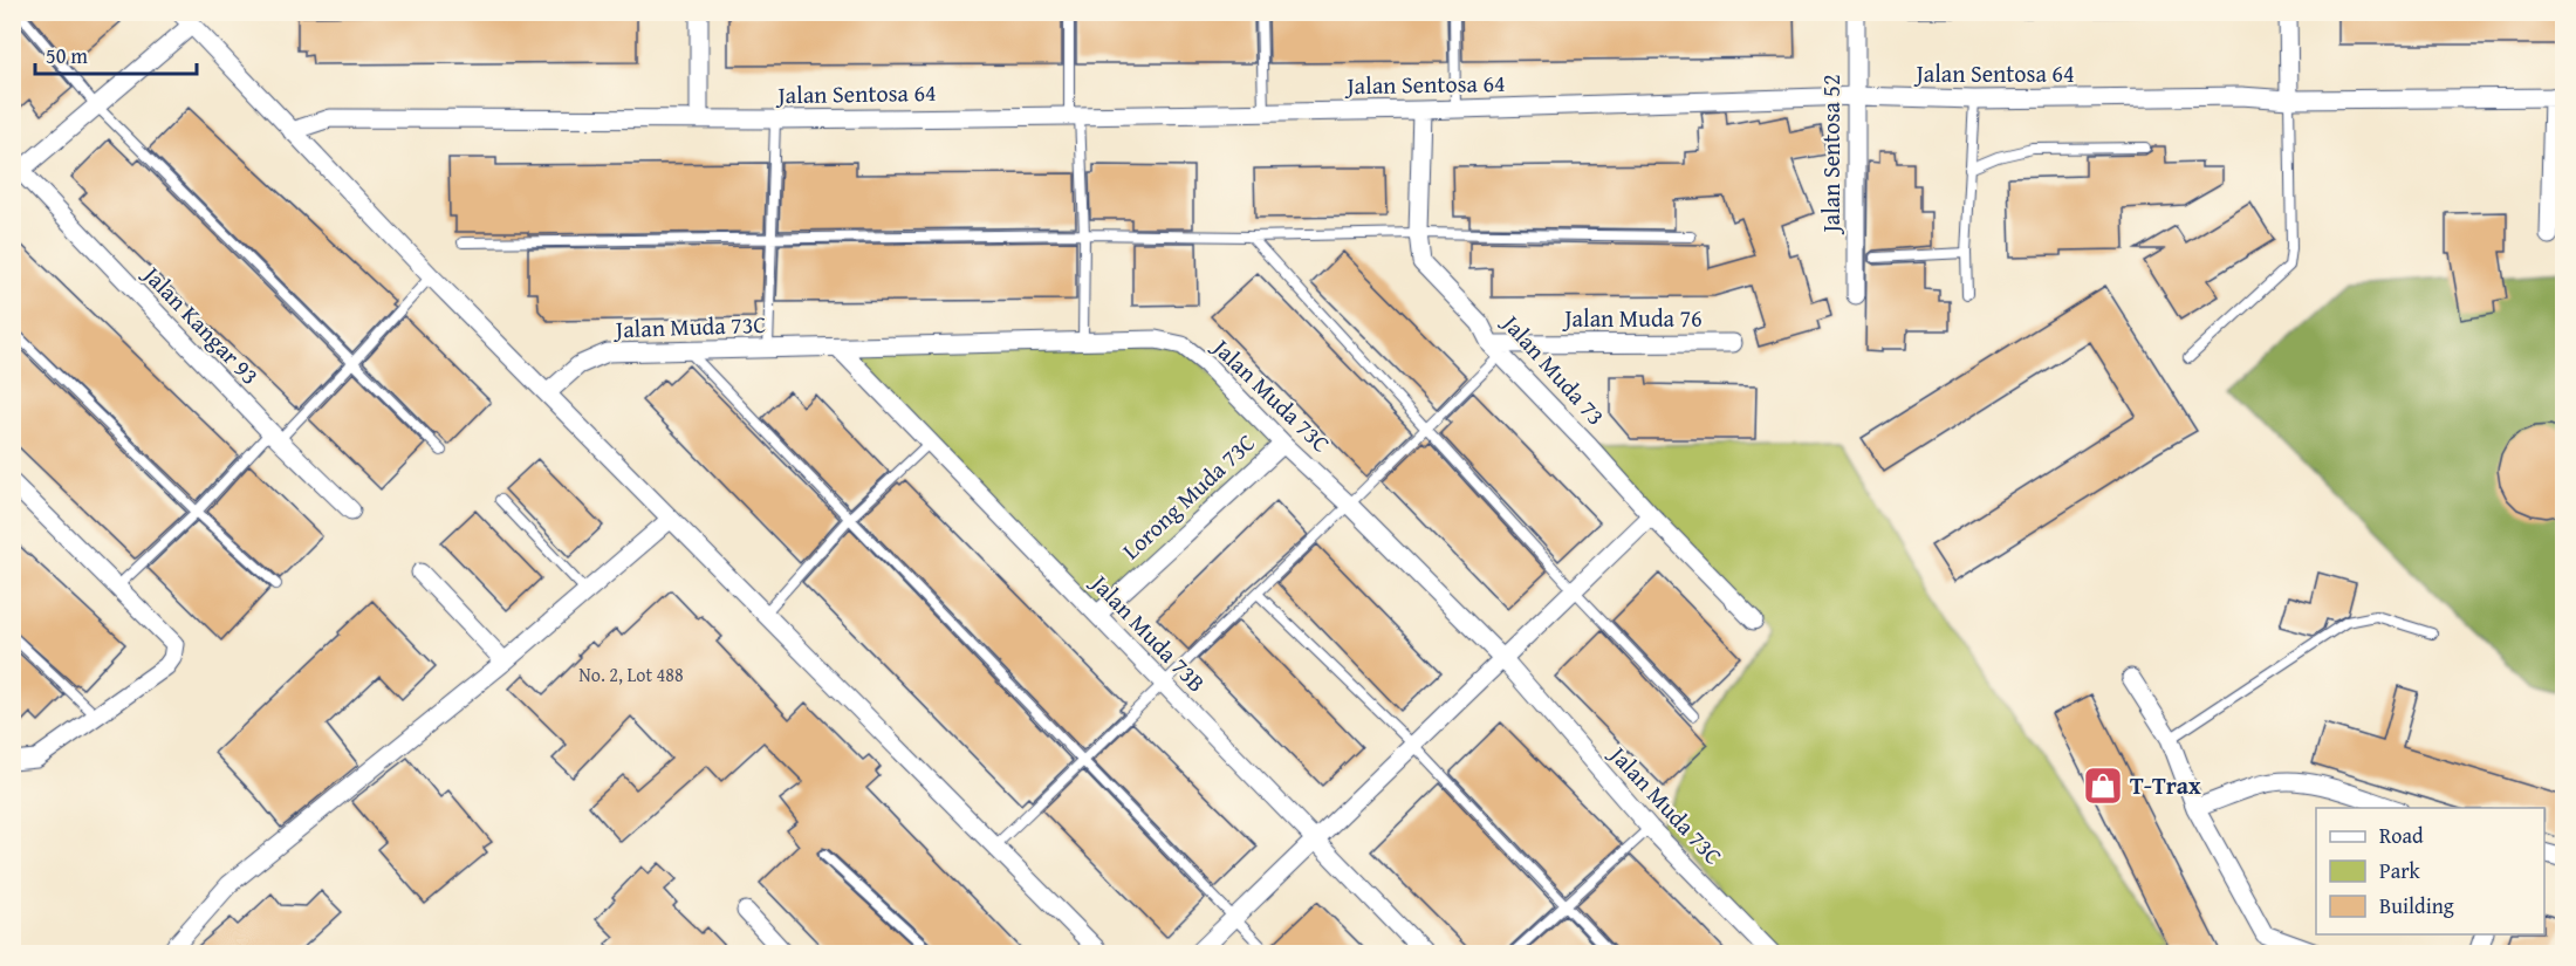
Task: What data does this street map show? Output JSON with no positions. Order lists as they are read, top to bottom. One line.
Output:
{"streets":{"street":["Jalan Sentosa 64","Jalan Sentosa 52","Jalan Muda 76","Jalan Kangar 93","Jalan Muda 73C","Jalan Muda 73","Lorong Muda 73C","Jalan Muda 73B"]},"crossings":[["Jalan Sentosa 64","Jalan Sentosa 52"],["Jalan Sentosa 64","Jalan Muda 73"],["Jalan Muda 76","Jalan Muda 73"],["Jalan Muda 73C","Lorong Muda 73C"],["Jalan Muda 73C","Jalan Muda 73B"],["Lorong Muda 73C","Jalan Muda 73B"]],"places":{"shop":["T-Trax"]},"house_numbers":["No. 2, Lot 488"],"legend":["Road","Park","Building"],"scale_bar":"50 m"}
